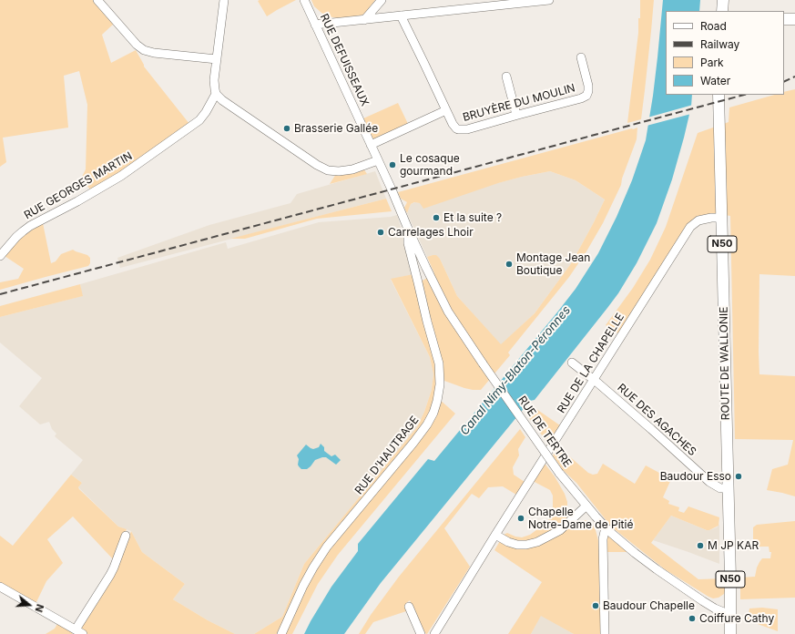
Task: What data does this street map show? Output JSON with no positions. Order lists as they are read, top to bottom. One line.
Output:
{"streets":{"main road":["N50","ROUTE DE WALLONIE"],"street":["RUE DEFUISSEAUX","BRUYÈRE DU MOULIN","RUE GEORGES MARTIN","RUE DE LA CHAPELLE","RUE DES AGACHES","RUE DE TERTRE","RUE D'HAUTRAGE"]},"crossings":[["RUE DEFUISSEAUX","RUE DE TERTRE"],["RUE DE LA CHAPELLE","ROUTE DE WALLONIE"],["RUE DE LA CHAPELLE","RUE DES AGACHES"],["ROUTE DE WALLONIE","RUE DES AGACHES"],["ROUTE DE WALLONIE","RUE DE TERTRE"],["RUE DE TERTRE","RUE D'HAUTRAGE"]],"water":["Canal Nimy-Blaton-Péronnes"],"places":["Brasserie Gallée","Le cosaque gourmand","Et la suite ?","Carrelages Lhoir","Montage Jean Boutique","Baudour Esso","Chapelle Notre-Dame de Pitié","M JP KAR","Baudour Chapelle","Coiffure Cathy"],"legend":["Road","Railway","Park","Water"],"north":"right"}
